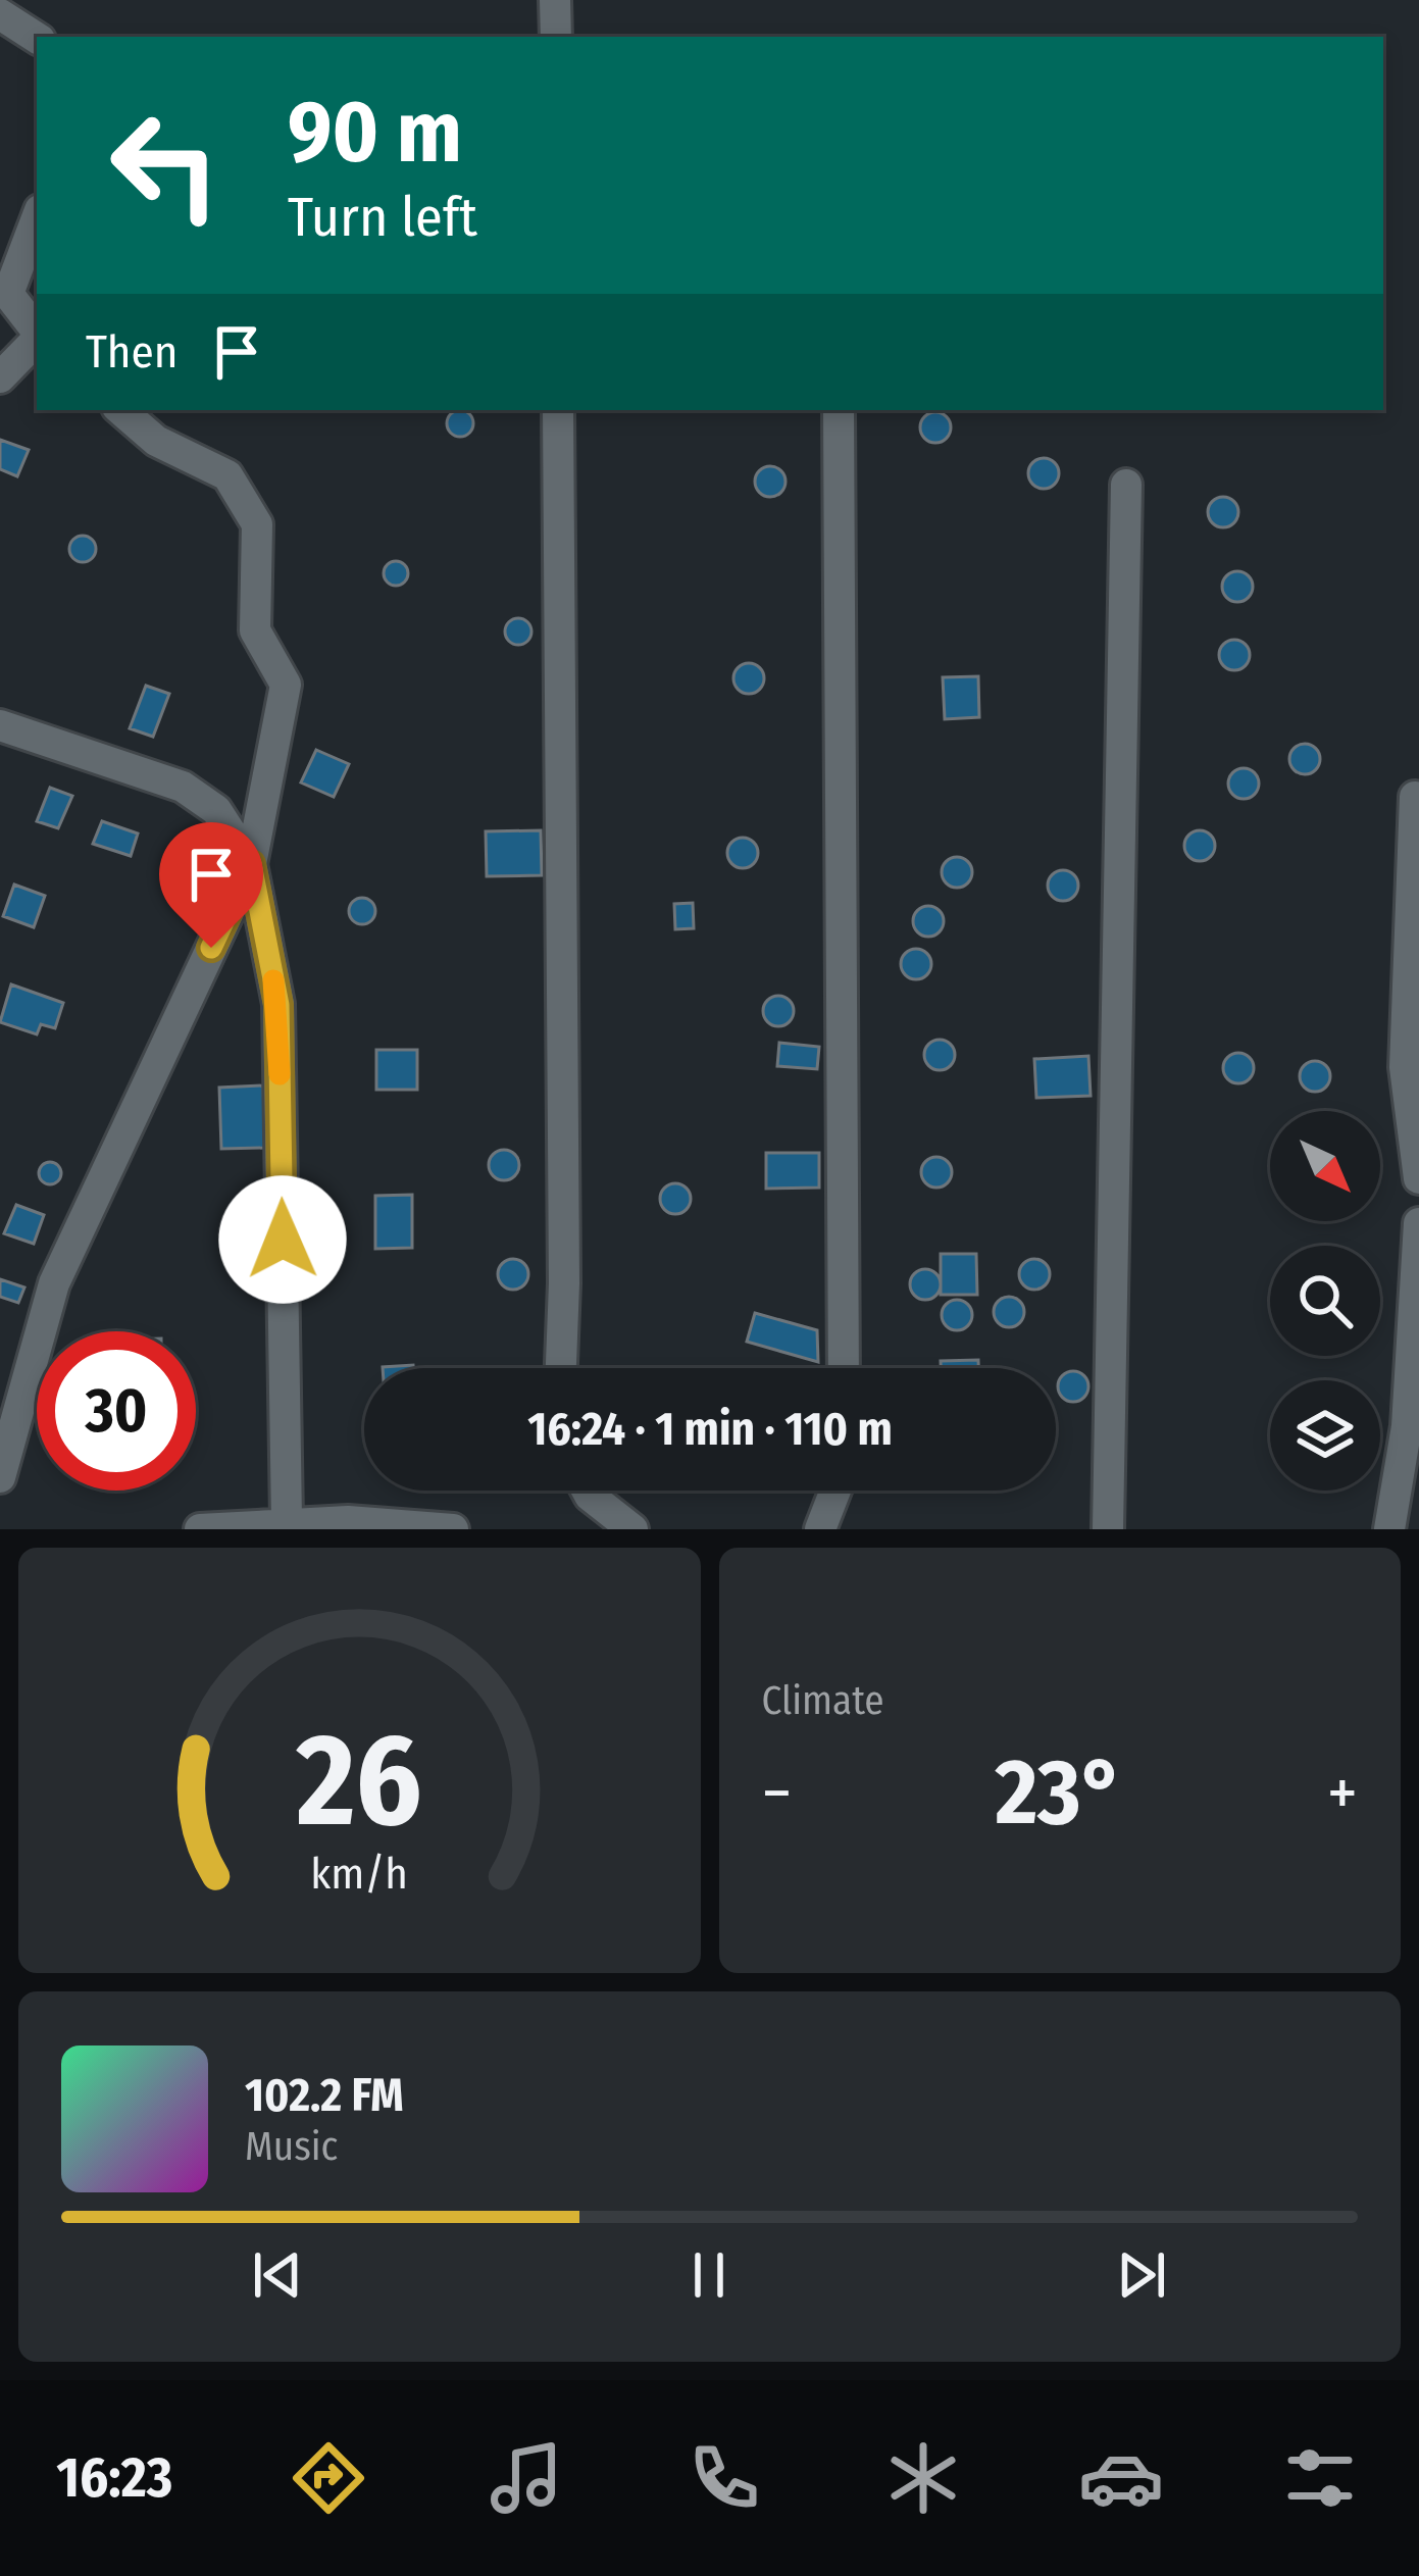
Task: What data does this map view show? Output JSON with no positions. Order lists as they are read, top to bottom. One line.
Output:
{"north":"bottom right","page":{"turn":["90 m","Turn left"],"then":"Then","limit":"30","trip":"16:24 · 1 min · 110 m","tile":"Climate","heat":["−","23°","+"],"song":["102.2 FM","Music"],"tabs":"16:23","gauge":["26","km/h"]}}
